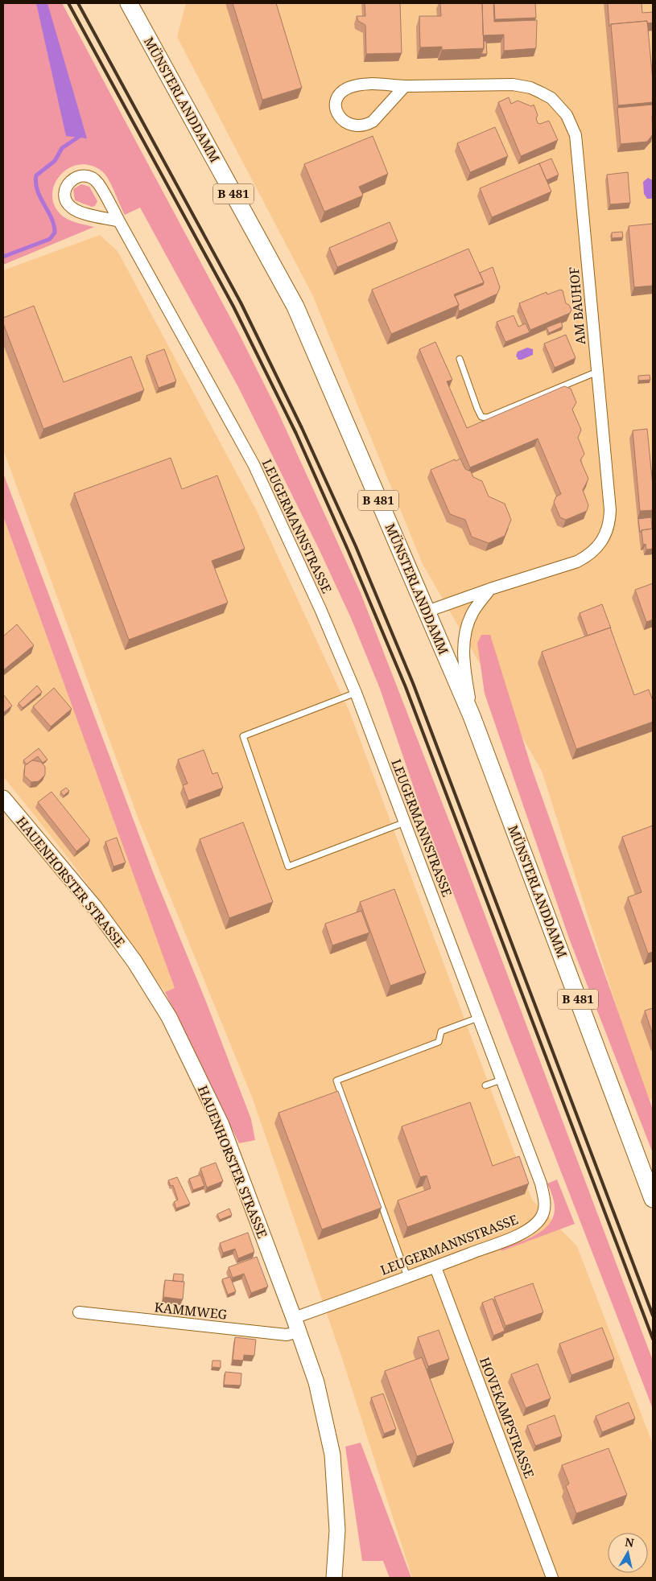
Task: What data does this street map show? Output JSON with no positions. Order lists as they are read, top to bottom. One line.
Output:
{"streets":{"main road":["MÜNSTERLANDDAMM","B 481"],"street":["AM BAUHOF","LEUGERMANNSTRASSE","HAUENHORSTER STRASSE","KAMMWEG","HOVEKAMPSTRASSE"]},"crossings":[["MÜNSTERLANDDAMM","AM BAUHOF"],["LEUGERMANNSTRASSE","HAUENHORSTER STRASSE"],["LEUGERMANNSTRASSE","KAMMWEG"],["LEUGERMANNSTRASSE","HOVEKAMPSTRASSE"],["HAUENHORSTER STRASSE","KAMMWEG"]],"north":"top"}
